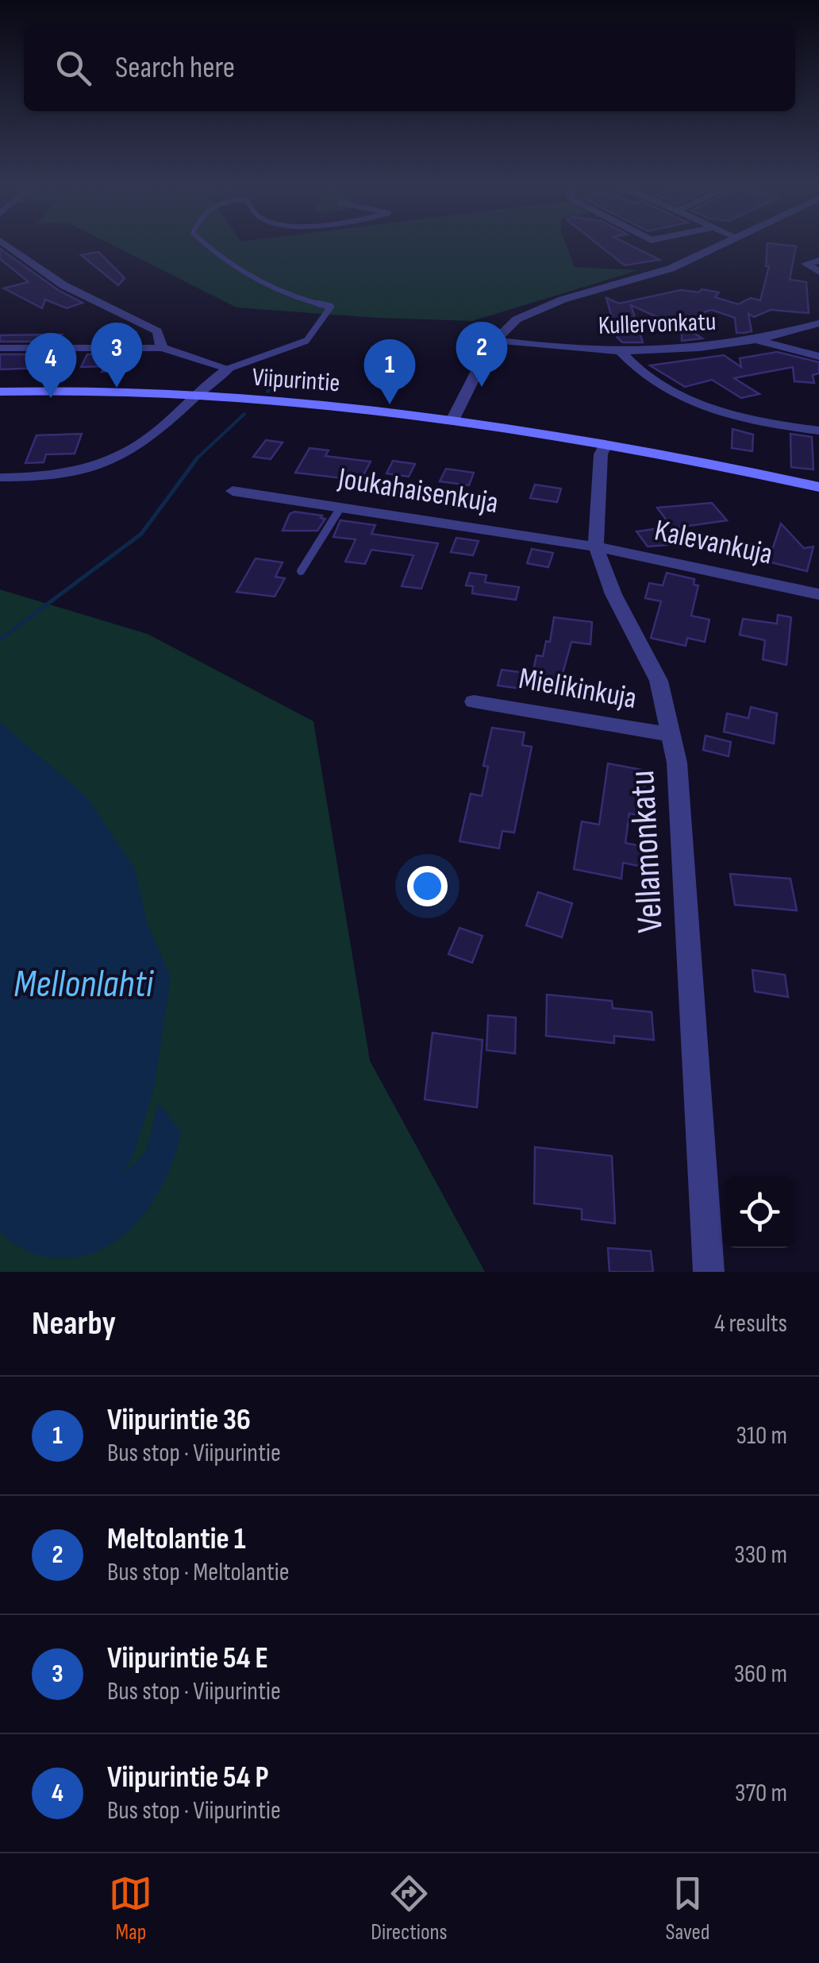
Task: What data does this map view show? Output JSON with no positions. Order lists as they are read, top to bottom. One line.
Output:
{"streets":{"main road":["Viipurintie"],"street":["Kullervonkatu","Joukahaisenkuja","Kalevankuja","Mielikinkuja","Vellamonkatu"]},"crossings":[["Viipurintie","Vellamonkatu"],["Joukahaisenkuja","Kalevankuja"],["Joukahaisenkuja","Vellamonkatu"],["Kalevankuja","Vellamonkatu"],["Mielikinkuja","Vellamonkatu"]],"water":["Mellonlahti"],"page":{"search":"Search here","pins":["2","3","4","1"],"heading":["Nearby","4 results"],"list":[{"mark":"1","name":"Viipurintie 36","note":"Bus stop · Viipurintie","value":"310 m"},{"mark":"2","name":"Meltolantie 1","note":"Bus stop · Meltolantie","value":"330 m"},{"mark":"3","name":"Viipurintie 54 E","note":"Bus stop · Viipurintie","value":"360 m"},{"mark":"4","name":"Viipurintie 54 P","note":"Bus stop · Viipurintie","value":"370 m"}],"nav":["Map","Directions","Saved"]}}
